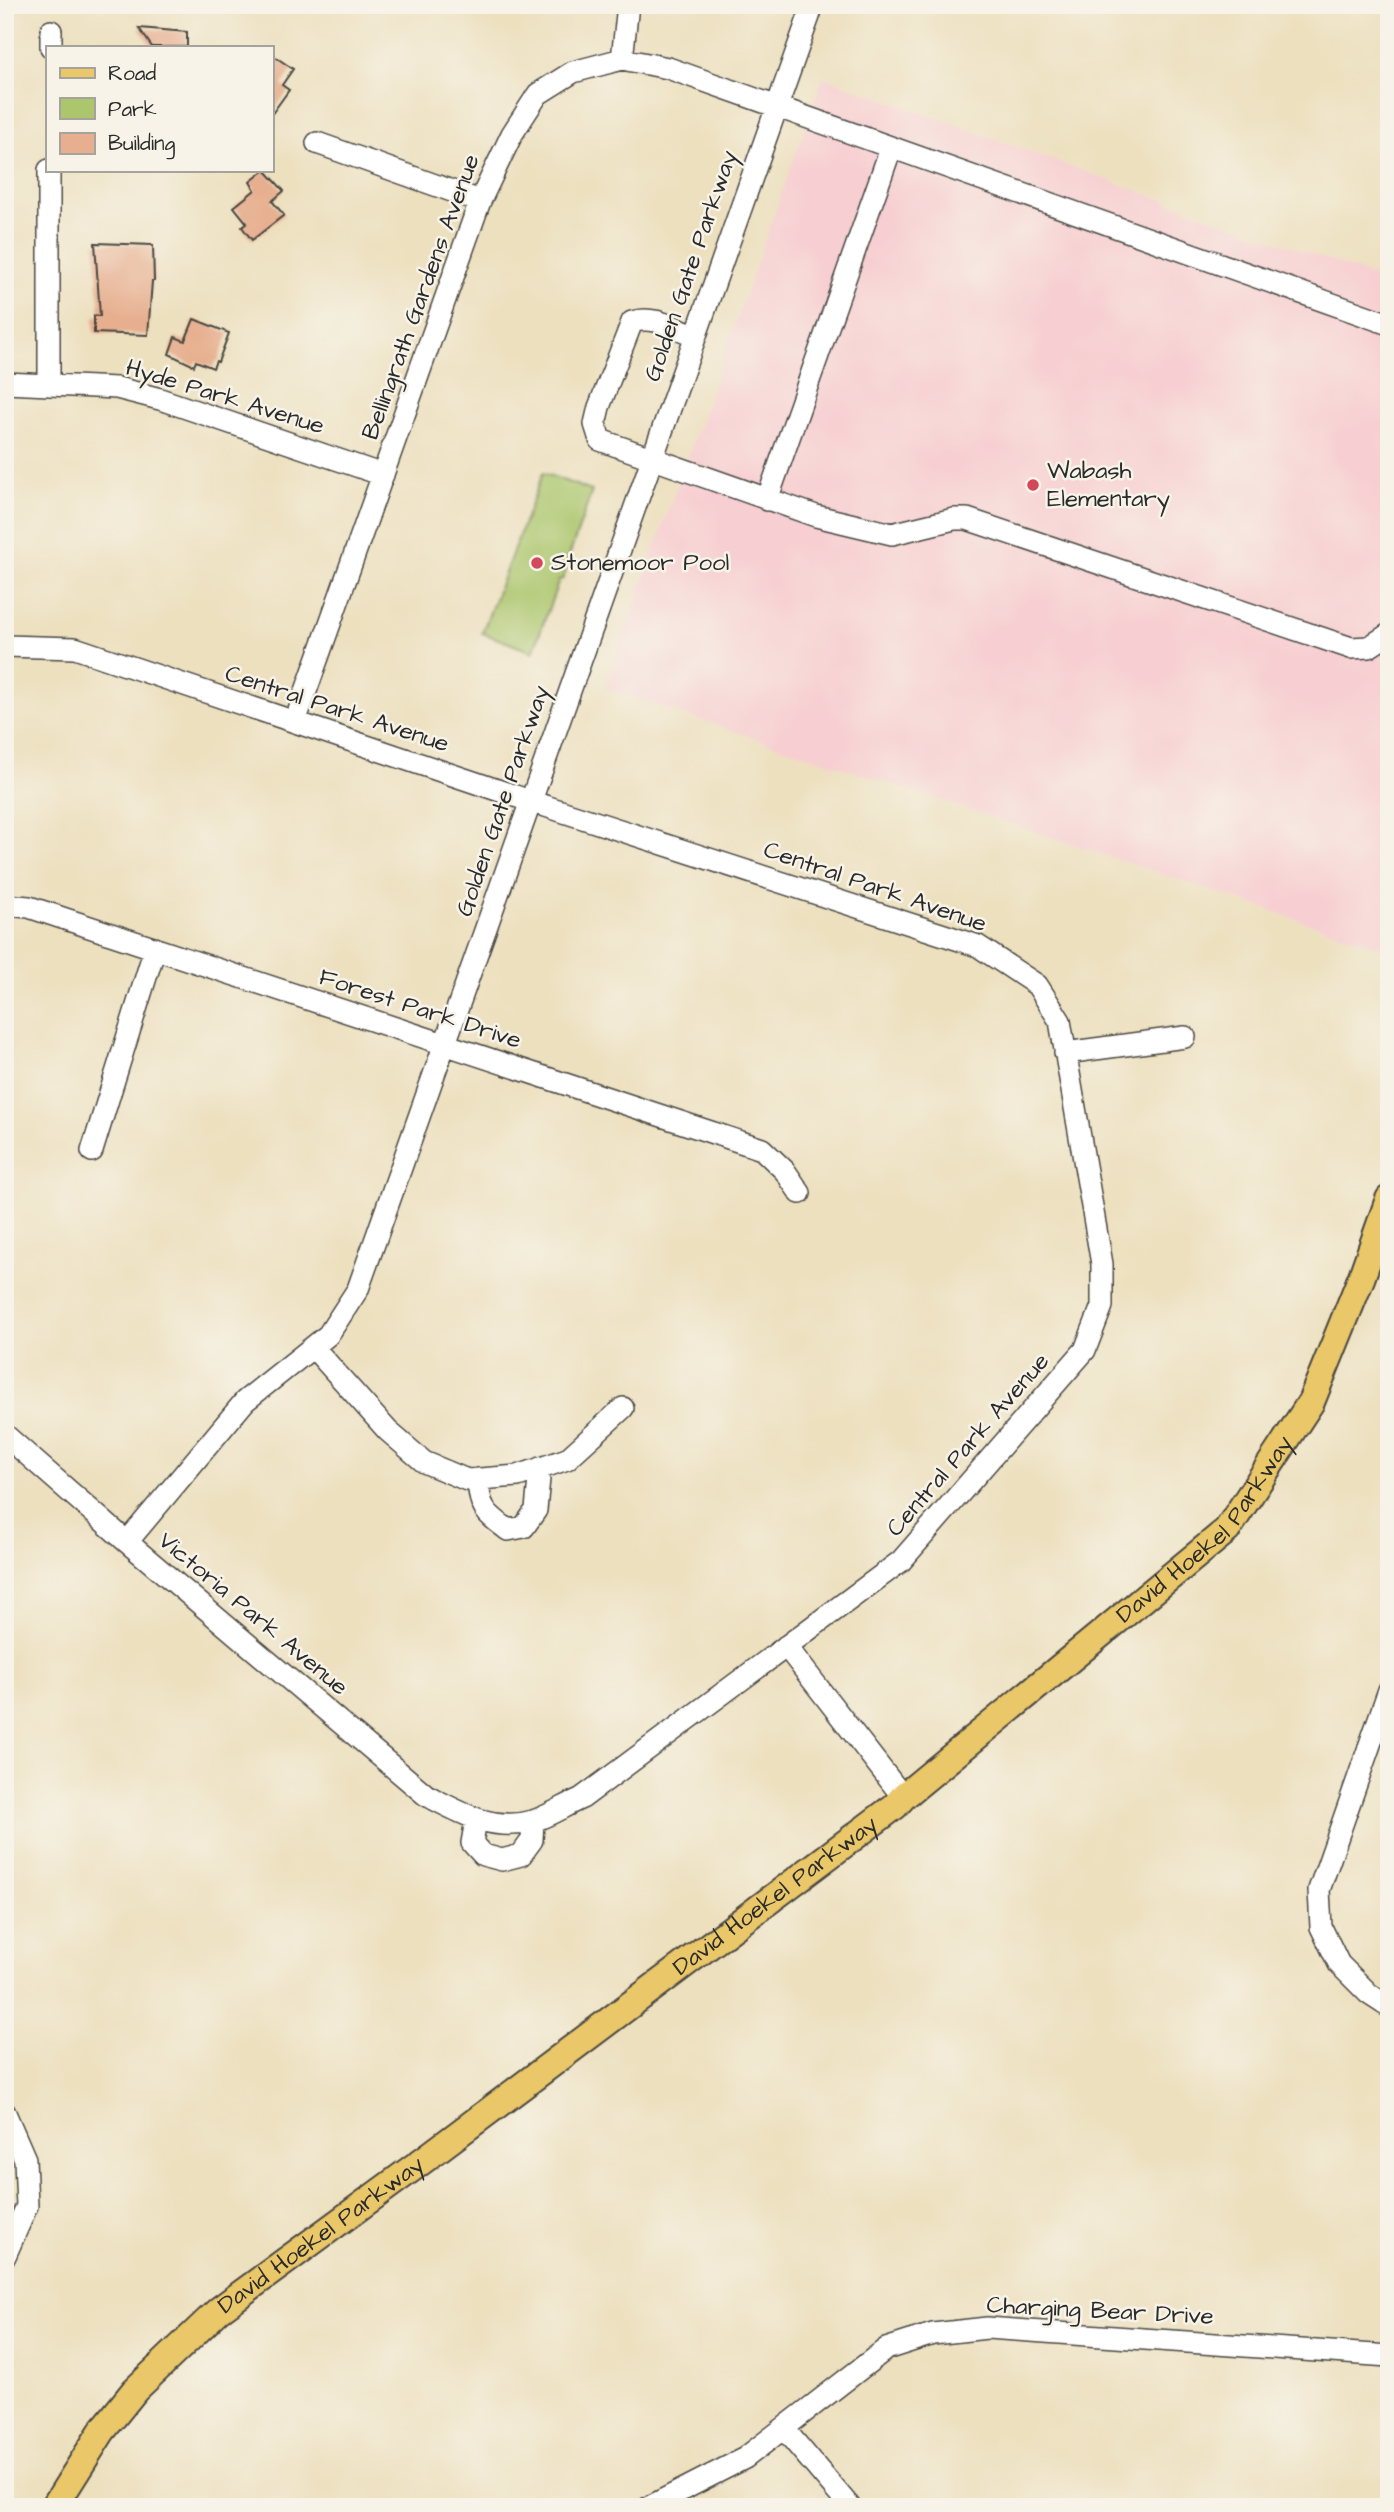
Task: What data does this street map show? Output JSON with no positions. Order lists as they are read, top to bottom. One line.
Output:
{"streets":{"main road":["David Hoekel Parkway"],"street":["Golden Gate Parkway","Bellingrath Gardens Avenue","Hyde Park Avenue","Central Park Avenue","Forest Park Drive","Victoria Park Avenue","Charging Bear Drive"]},"crossings":[["Golden Gate Parkway","Bellingrath Gardens Avenue"],["Golden Gate Parkway","Central Park Avenue"],["Golden Gate Parkway","Forest Park Drive"],["Golden Gate Parkway","Victoria Park Avenue"],["Bellingrath Gardens Avenue","Hyde Park Avenue"],["Bellingrath Gardens Avenue","Central Park Avenue"],["Central Park Avenue","Victoria Park Avenue"]],"places":["Wabash Elementary","Stonemoor Pool"],"legend":["Road","Park","Building"]}
